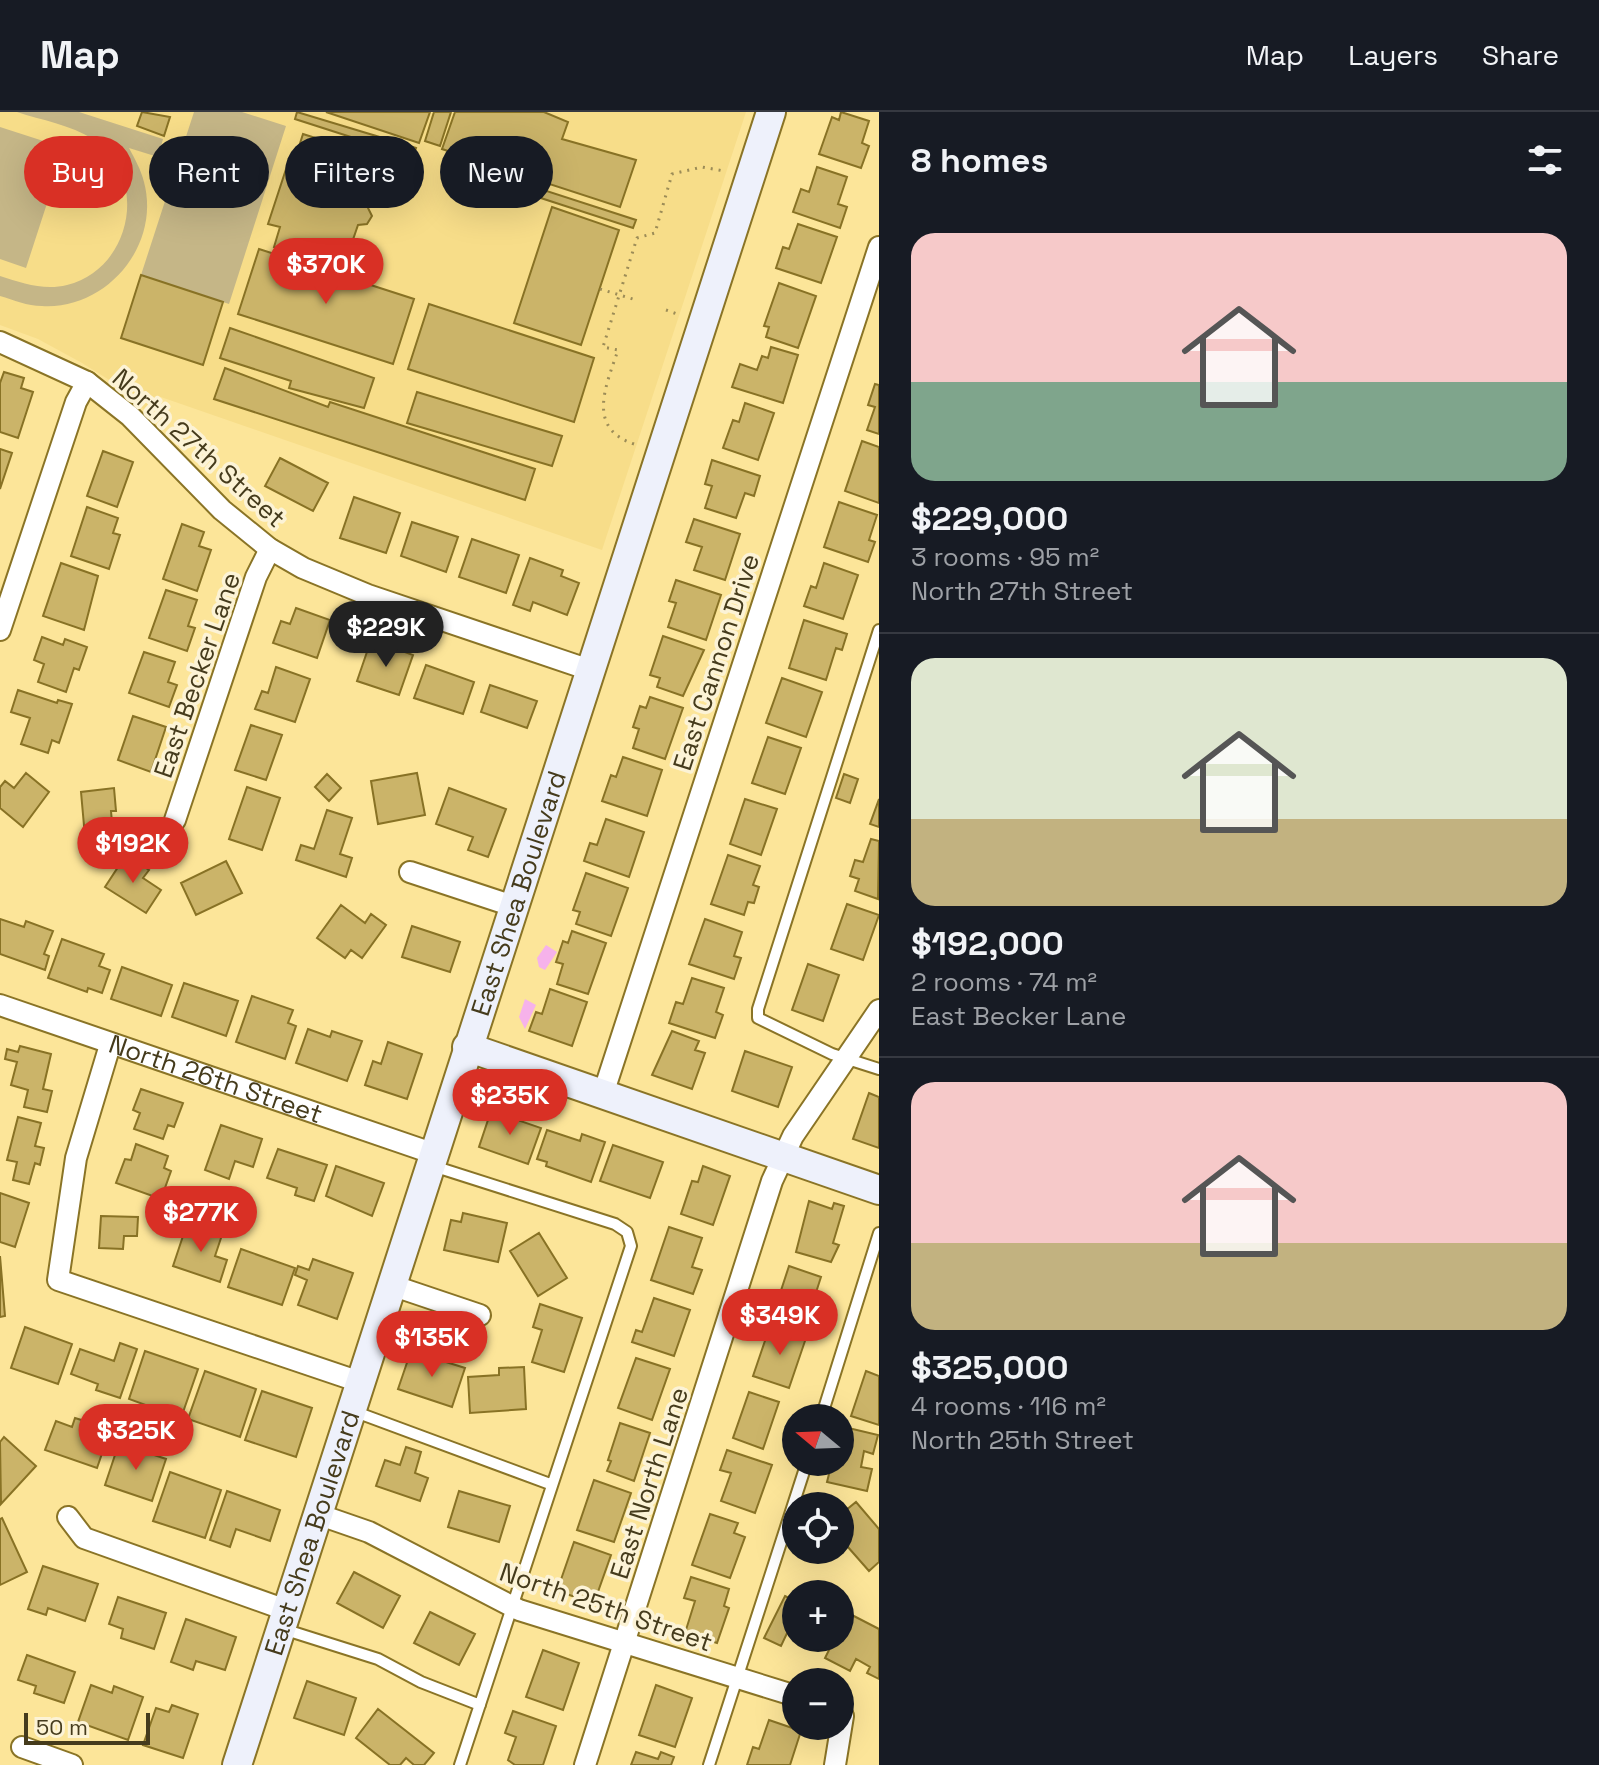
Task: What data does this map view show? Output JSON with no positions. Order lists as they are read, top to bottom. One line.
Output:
{"streets":{"street":["North 27th Street","East Cannon Drive","East Becker Lane","East Shea Boulevard","North 26th Street","East North Lane","North 25th Street"]},"crossings":[["North 27th Street","East Becker Lane"],["North 27th Street","East Shea Boulevard"],["East Shea Boulevard","North 26th Street"],["East Shea Boulevard","North 25th Street"],["East North Lane","North 25th Street"]],"scale_bar":"50 m","north":"left","page":{"header":"Map","nav":["Map","Layers","Share"],"heading":"8 homes","chip":["Buy","Rent","Filters","New"],"list":[{"name":"$229,000","note":"3 rooms · 95 m² · North 27th Street"},{"name":"$192,000","note":"2 rooms · 74 m² · East Becker Lane"},{"name":"$325,000","note":"4 rooms · 116 m² · North 25th Street"}],"price":["$370K","$229K","$192K","$235K","$277K","$349K","$135K","$325K"],"map_buttons":["+","−"],"scale":"50 m"}}
